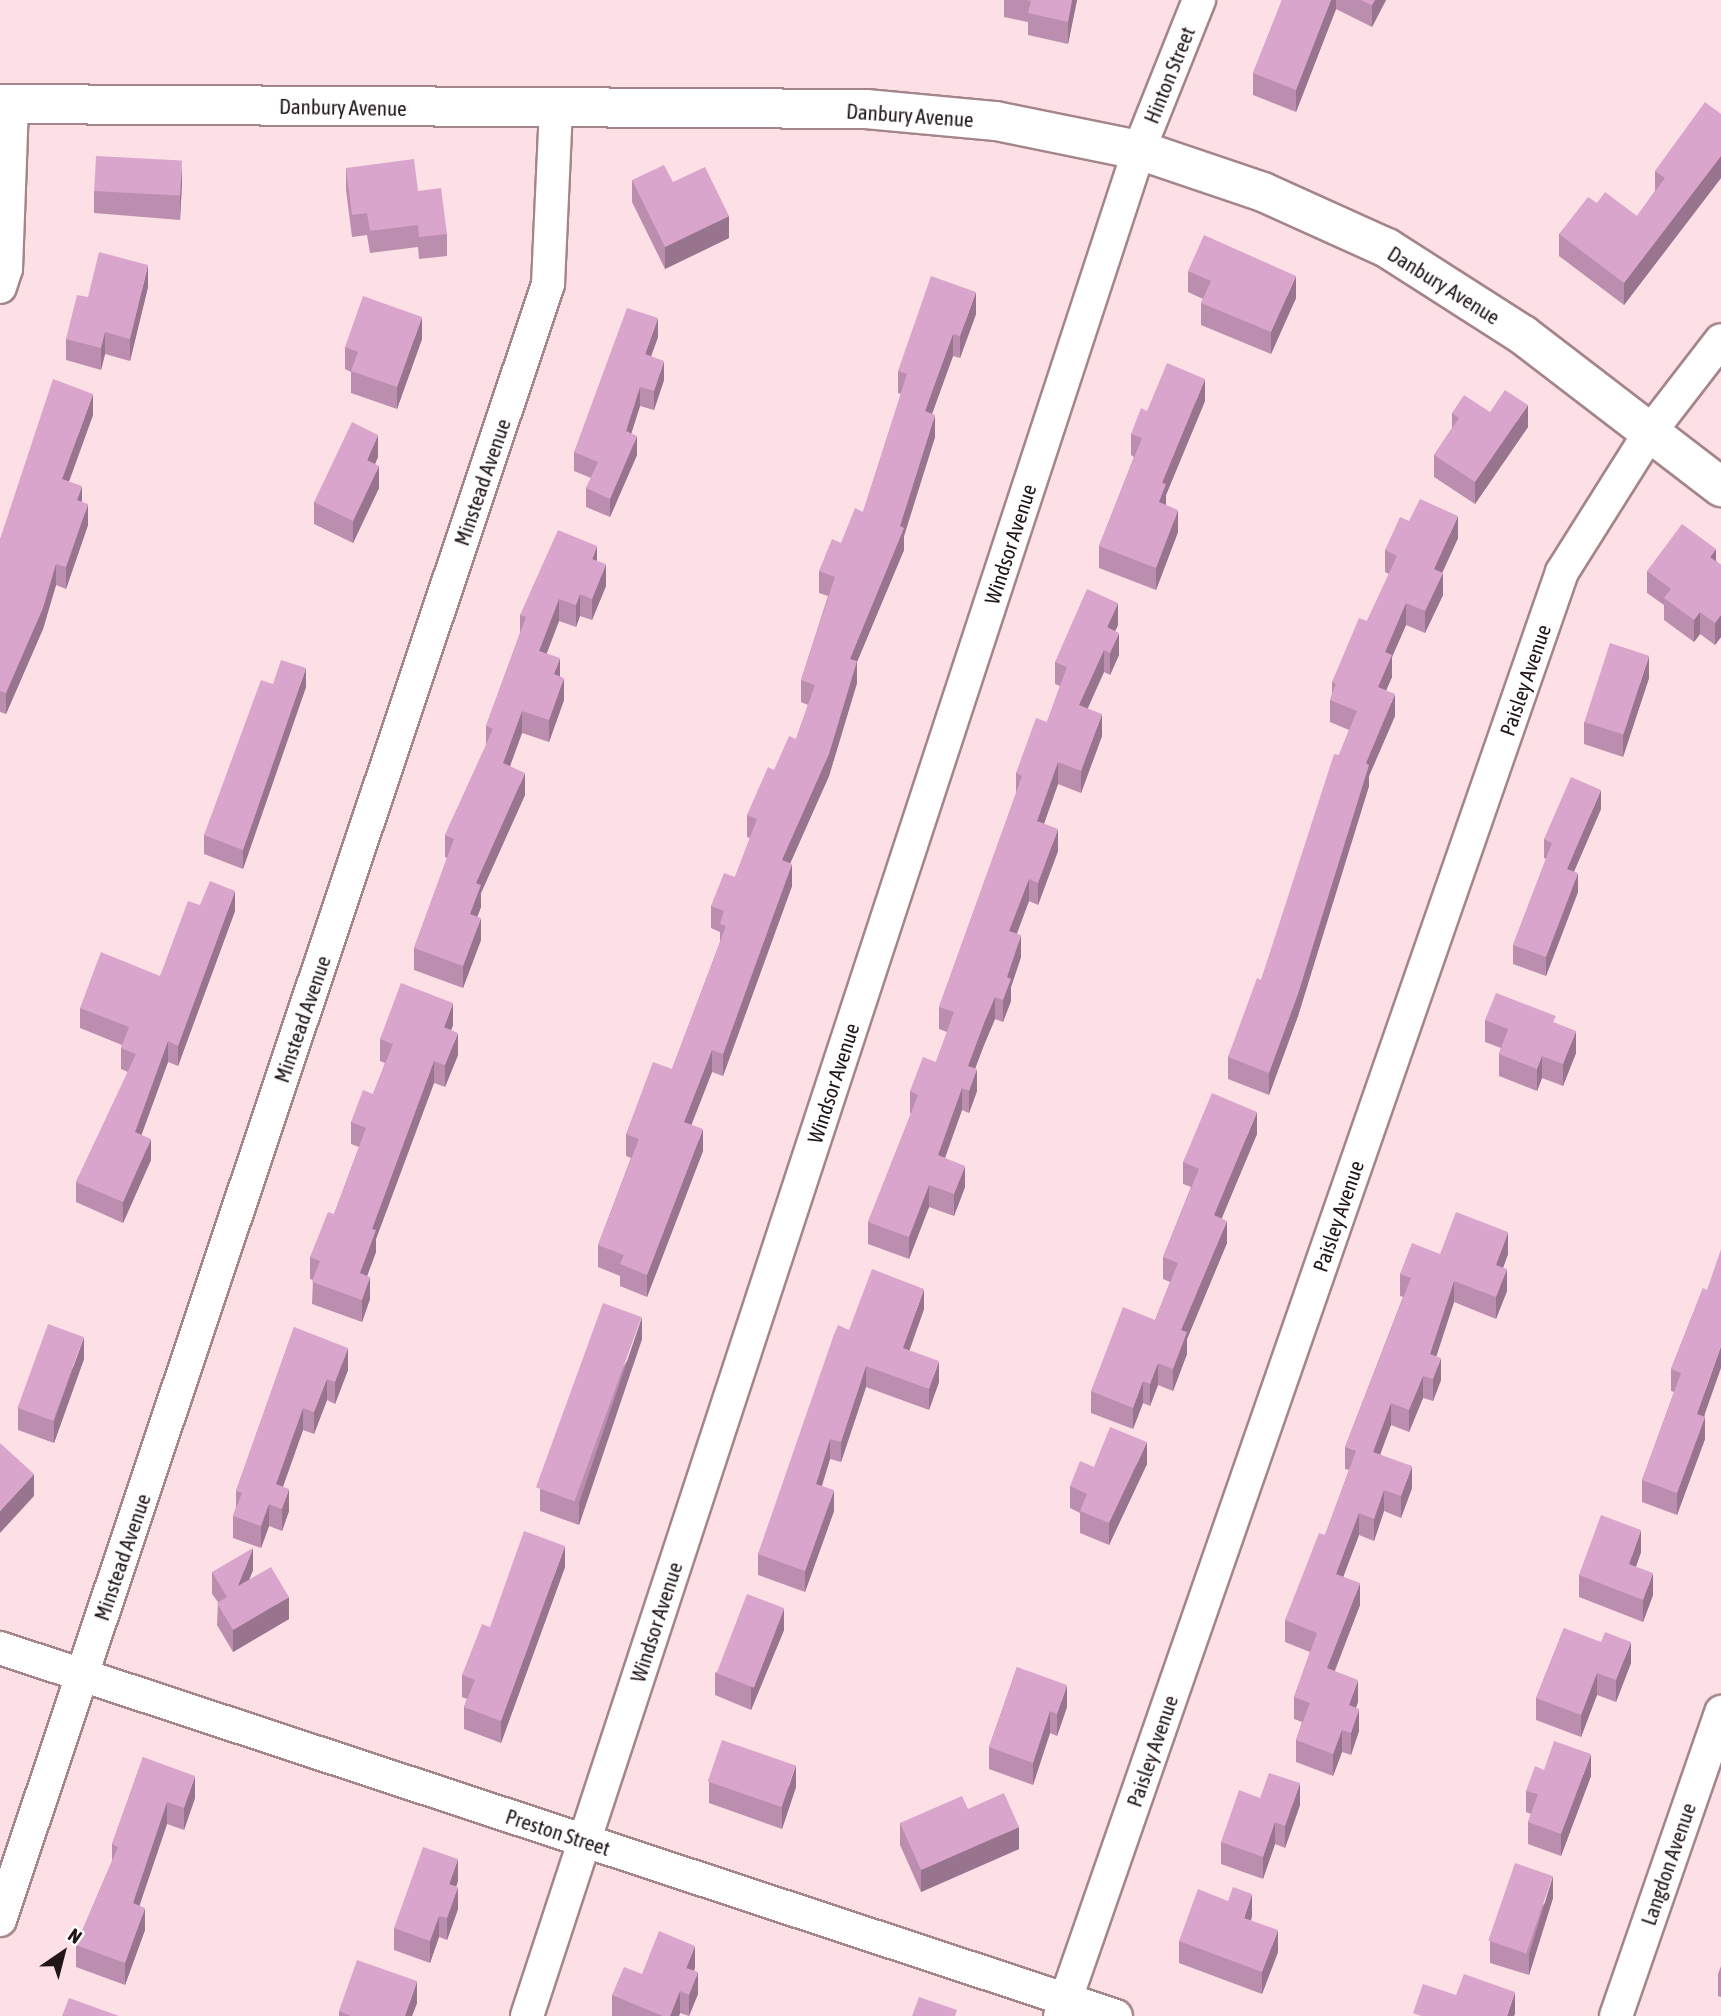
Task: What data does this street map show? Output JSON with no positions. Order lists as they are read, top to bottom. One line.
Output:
{"streets":{"street":["Hinton Street","Danbury Avenue","Minstead Avenue","Windsor Avenue","Paisley Avenue","Preston Street","Langdon Avenue"]},"crossings":[["Hinton Street","Danbury Avenue"],["Hinton Street","Windsor Avenue"],["Danbury Avenue","Minstead Avenue"],["Danbury Avenue","Windsor Avenue"],["Danbury Avenue","Paisley Avenue"],["Minstead Avenue","Preston Street"],["Windsor Avenue","Preston Street"],["Paisley Avenue","Preston Street"]],"north":"top right"}
